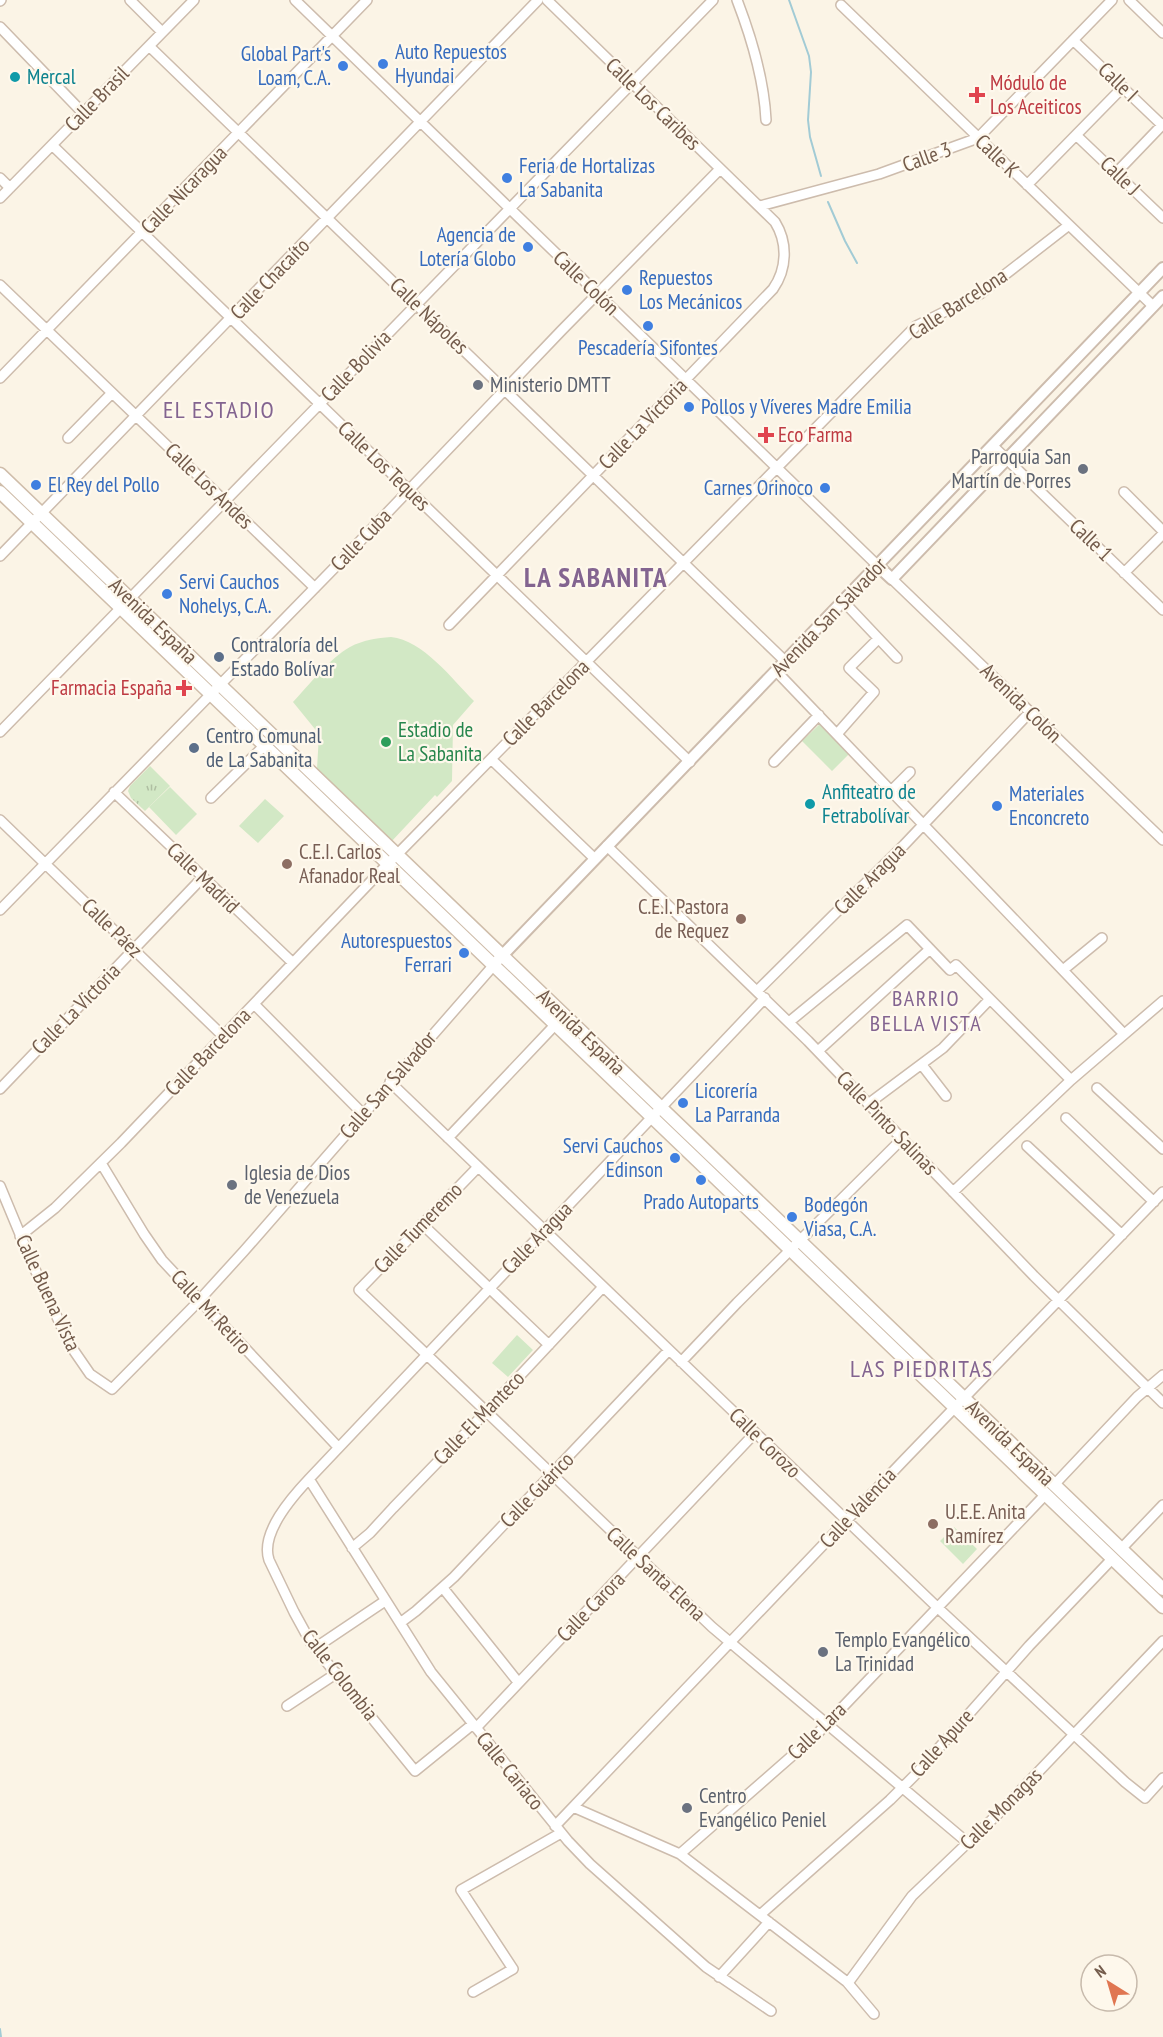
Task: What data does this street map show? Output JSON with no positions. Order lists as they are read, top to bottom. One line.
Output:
{"streets":{"main road":["Avenida España"],"street":["Calle I","Calle Brasil","Calle Los Caribes","Calle K","Calle 3","Calle J","Calle Nicaragua","Calle Chacaíto","Calle Colón","Calle Barcelona","Calle Nápoles","Calle Bolivia","Calle La Victoria","Calle Los Teques","Calle Los Andes","Calle Cuba","Calle 1","Avenida San Salvador","Avenida Colón","Calle Madrid","Calle Aragua","Calle Páez","Calle San Salvador","Calle Pinto Salinas","Calle Tumeremo","Calle Buena Vista","Calle Mi Retiro","Calle El Manteco","Calle Corozo","Calle Guárico","Calle Valencia","Calle Santa Elena","Calle Carora","Calle Colombia","Calle Lara","Calle Apure","Calle Cariaco","Calle Monagas"]},"crossings":[["Calle I","Calle 3"],["Calle Brasil","Calle Nápoles"],["Calle Brasil","Calle Los Teques"],["Calle Los Caribes","Calle 3"],["Calle Los Caribes","Calle Bolivia"],["Calle Los Caribes","Calle La Victoria"],["Calle Los Caribes","Calle Cuba"],["Calle K","Calle 3"],["Calle K","Calle Barcelona"],["Calle K","Avenida San Salvador"],["Calle 3","Calle La Victoria"],["Calle Nicaragua","Calle Colón"],["Calle Nicaragua","Calle Nápoles"],["Calle Nicaragua","Calle Los Teques"],["Calle Nicaragua","Calle Los Andes"],["Calle Chacaíto","Calle Colón"],["Calle Chacaíto","Calle Nápoles"],["Calle Chacaíto","Calle Los Teques"],["Calle Chacaíto","Calle Los Andes"],["Calle Chacaíto","Avenida España"],["Calle Colón","Calle Barcelona"],["Calle Colón","Calle Bolivia"],["Calle Colón","Calle La Victoria"],["Calle Colón","Calle Cuba"],["Calle Colón","Avenida San Salvador"],["Calle Colón","Avenida Colón"],["Calle Barcelona","Calle Nápoles"],["Calle Barcelona","Calle Los Teques"],["Calle Barcelona","Avenida España"],["Calle Barcelona","Calle Madrid"],["Calle Barcelona","Calle Páez"],["Calle Barcelona","Calle Buena Vista"],["Calle Barcelona","Calle Mi Retiro"],["Calle Nápoles","Calle Bolivia"],["Calle Nápoles","Calle La Victoria"],["Calle Nápoles","Calle Cuba"],["Calle Nápoles","Avenida San Salvador"],["Calle Bolivia","Calle Los Teques"],["Calle Bolivia","Calle Los Andes"],["Calle Bolivia","Avenida España"],["Calle La Victoria","Calle Los Teques"],["Calle La Victoria","Calle Madrid"],["Calle La Victoria","Calle Páez"],["Calle Los Teques","Calle Cuba"],["Calle Los Teques","Avenida San Salvador"],["Calle Los Andes","Calle Cuba"],["Calle Cuba","Avenida España"],["Calle Cuba","Calle Madrid"],["Calle Cuba","Calle Páez"],["Calle 1","Avenida San Salvador"],["Avenida San Salvador","Avenida España"],["Avenida San Salvador","Avenida Colón"],["Avenida San Salvador","Calle San Salvador"],["Avenida San Salvador","Calle Pinto Salinas"],["Avenida España","Calle Aragua"],["Avenida España","Calle San Salvador"],["Avenida España","Calle Valencia"],["Avenida España","Calle Lara"],["Avenida España","Calle Apure"],["Avenida Colón","Calle Aragua"],["Calle Aragua","Calle Pinto Salinas"],["Calle Aragua","Calle Mi Retiro"],["Calle Aragua","Calle Corozo"],["Calle Aragua","Calle Santa Elena"],["Calle Aragua","Calle Colombia"],["Calle Aragua","Calle Cariaco"],["Calle San Salvador","Calle Buena Vista"],["Calle San Salvador","Calle Mi Retiro"],["Calle San Salvador","Calle Corozo"],["Calle Pinto Salinas","Calle Valencia"],["Calle Pinto Salinas","Calle Lara"],["Calle Tumeremo","Calle Corozo"],["Calle Tumeremo","Calle Santa Elena"],["Calle El Manteco","Calle Corozo"],["Calle El Manteco","Calle Santa Elena"],["Calle El Manteco","Calle Cariaco"],["Calle Corozo","Calle Guárico"],["Calle Corozo","Calle Valencia"],["Calle Corozo","Calle Carora"],["Calle Corozo","Calle Lara"],["Calle Corozo","Calle Apure"],["Calle Corozo","Calle Monagas"],["Calle Guárico","Calle Santa Elena"],["Calle Guárico","Calle Cariaco"],["Calle Valencia","Calle Santa Elena"],["Calle Valencia","Calle Cariaco"],["Calle Santa Elena","Calle Carora"],["Calle Santa Elena","Calle Lara"],["Calle Santa Elena","Calle Apure"],["Calle Santa Elena","Calle Monagas"],["Calle Carora","Calle Colombia"],["Calle Carora","Calle Cariaco"],["Calle Colombia","Calle Cariaco"]],"districts":["EL ESTADIO","LA SABANITA","BARRIO BELLA VISTA","LAS PIEDRITAS"],"places":{"other":["Auto Repuestos Hyundai","Global Part's Loam, C.A.","Mercal","Feria de Hortalizas La Sabanita","Agencia de Lotería Globo","Repuestos Los Mecánicos","Pescadería Sifontes","Ministerio DMTT","Pollos y Víveres Madre Emilia","Parroquia San Martín de Porres","El Rey del Pollo","Carnes Orinoco","Servi Cauchos Nohelys, C.A.","Contraloría del Estado Bolívar","Estadio de La Sabanita","Centro Comunal de La Sabanita","Anfiteatro de Fetrabolívar","Materiales Enconcreto","C.E.I. Carlos Afanador Real","C.E.I. Pastora de Requez","Autorespuestos Ferrari","Licorería La Parranda","Servi Cauchos Edinson","Prado Autoparts","Iglesia de Dios de Venezuela","Bodegón Viasa, C.A.","U.E.E. Anita Ramírez","Templo Evangélico La Trinidad","Centro Evangélico Peniel"],"health":["Módulo de Los Aceiticos","Eco Farma","Farmacia España"]},"north":"top left"}
